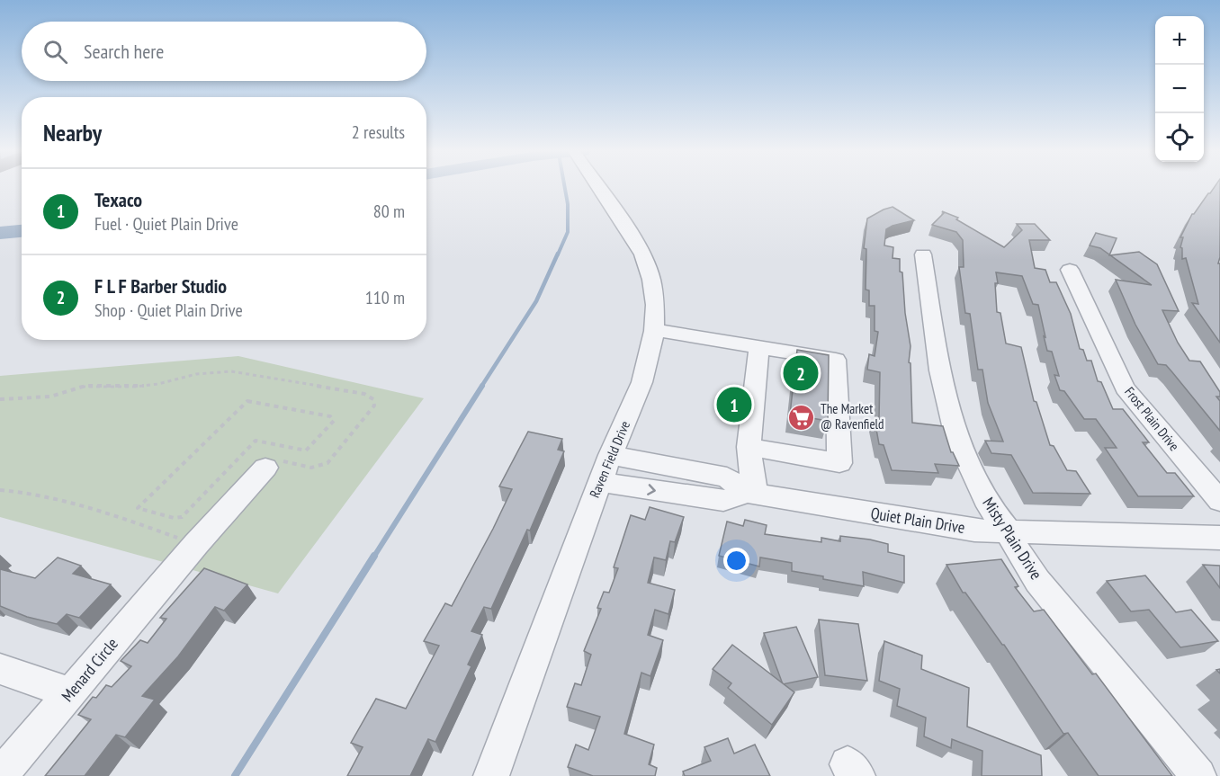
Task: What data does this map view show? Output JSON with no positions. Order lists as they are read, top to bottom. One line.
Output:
{"streets":{"street":["Frost Plain Drive","Raven Field Drive","Quiet Plain Drive","Misty Plain Drive","Menard Circle"]},"crossings":[["Raven Field Drive","Quiet Plain Drive"],["Quiet Plain Drive","Misty Plain Drive"]],"places":{"supermarket":["The Market @ Ravenfield"]},"page":{"map_buttons":["+","−"],"search":"Search here","heading":["Nearby","2 results"],"list":[{"mark":"1","name":"Texaco","note":"Fuel · Quiet Plain Drive","value":"80 m"},{"mark":"2","name":"F L F Barber Studio","note":"Shop · Quiet Plain Drive","value":"110 m"}],"pins":["2","1"]}}
